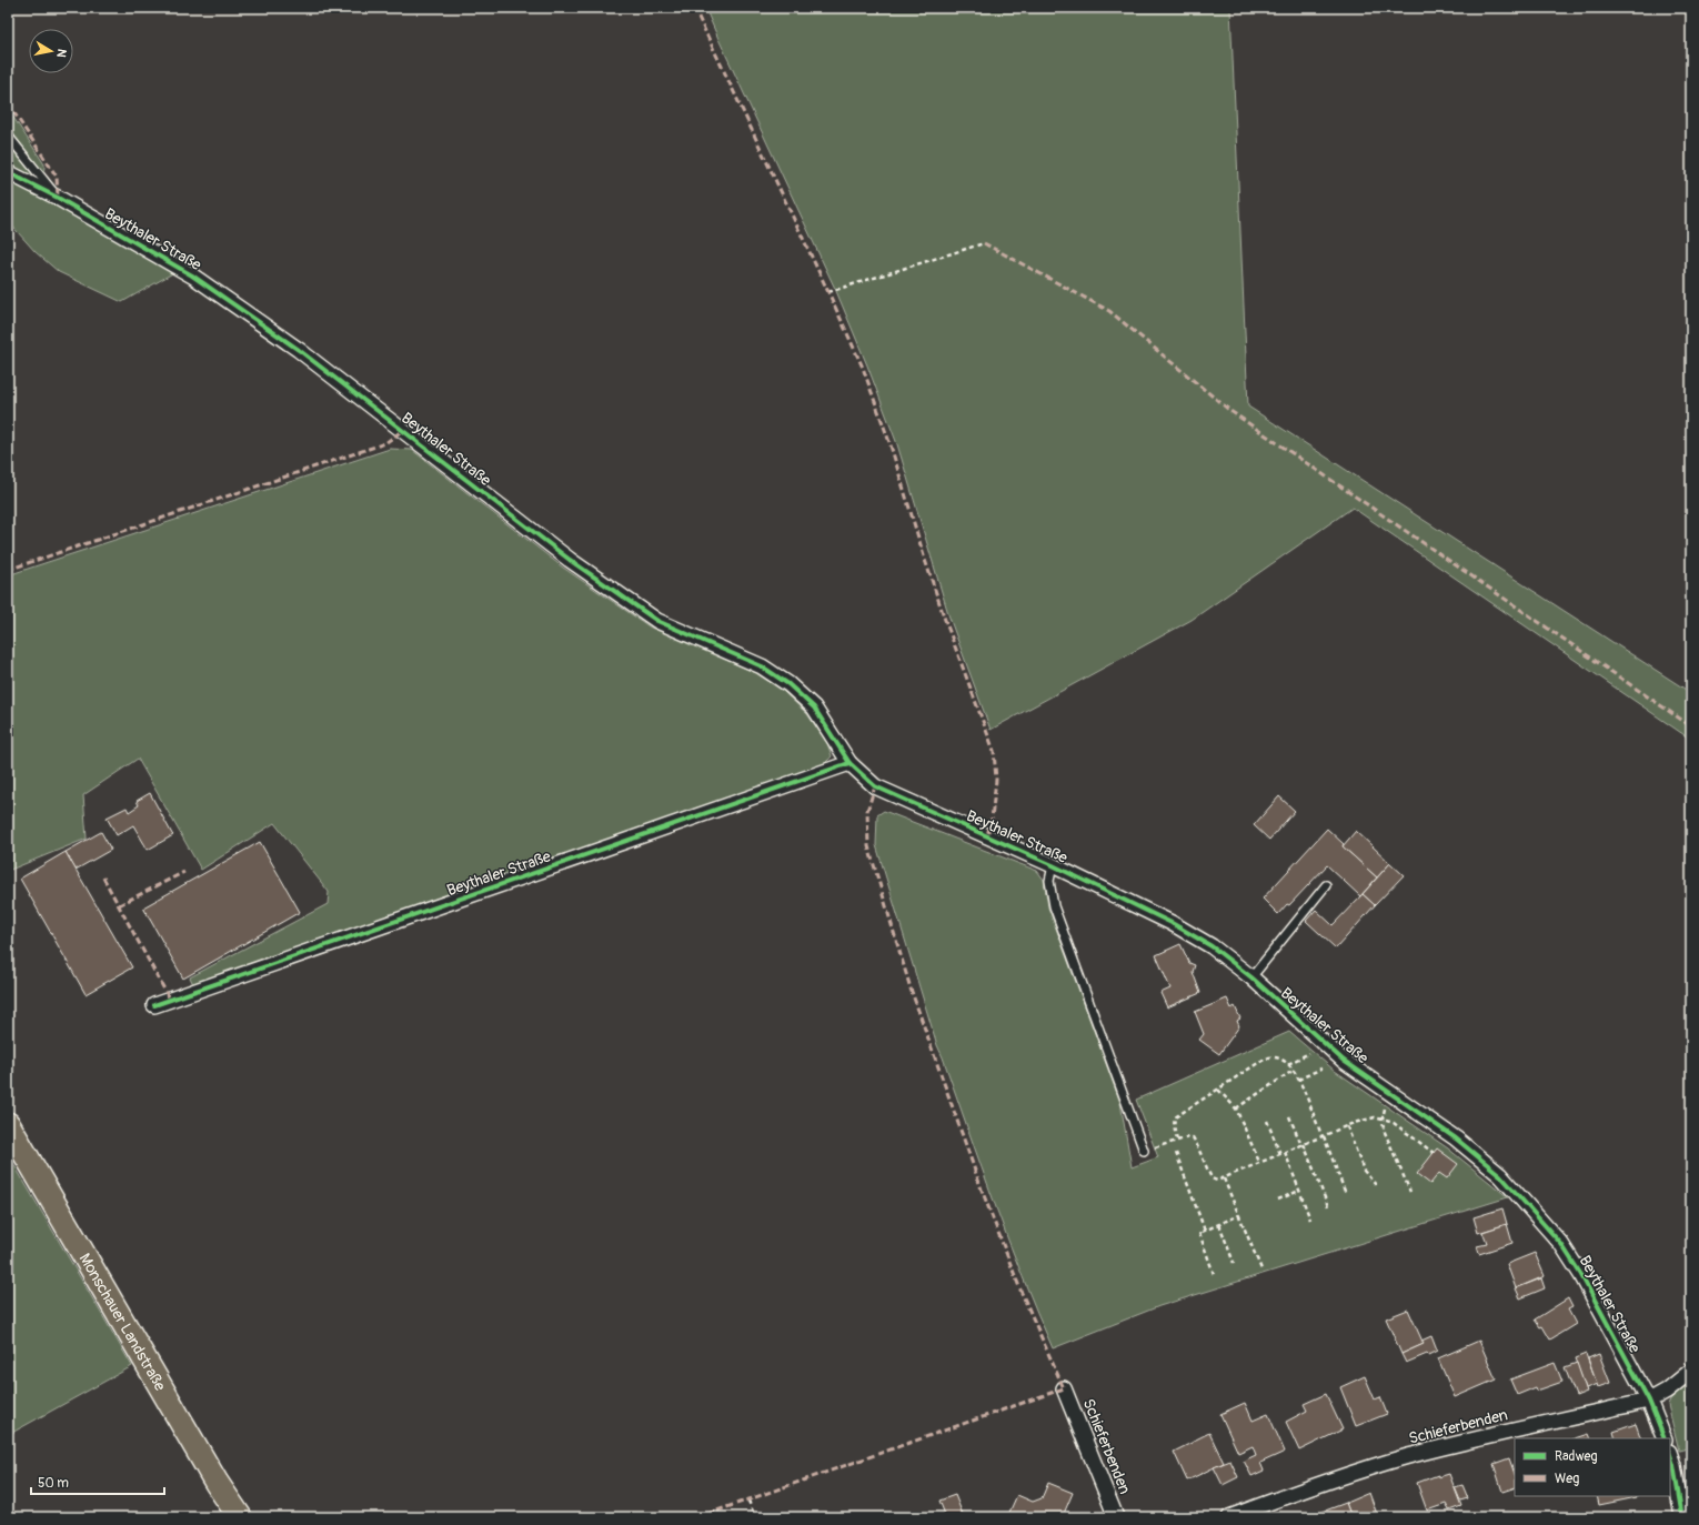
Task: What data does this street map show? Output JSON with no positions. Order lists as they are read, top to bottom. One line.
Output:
{"streets":{"main road":["Monschauer Landstraße"],"street":["Beythaler Straße","Schieferbenden"]},"crossings":[["Beythaler Straße","Schieferbenden"]],"legend":["Radweg","Weg"],"scale_bar":"50 m","north":"right"}
